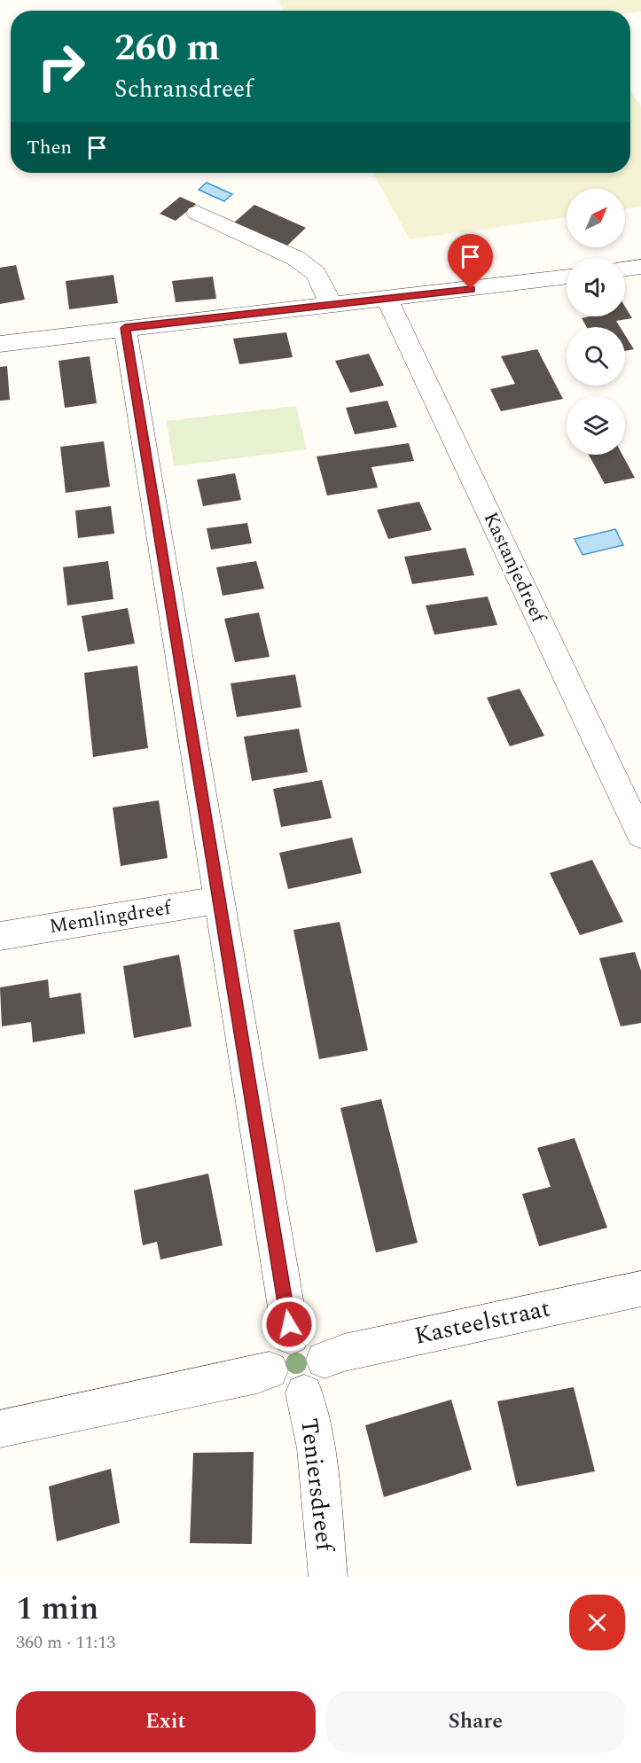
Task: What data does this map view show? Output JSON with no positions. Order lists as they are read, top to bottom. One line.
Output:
{"streets":{"street":["Kastanjedreef","Memlingdreef","Kasteelstraat","Teniersdreef"]},"crossings":[["Kasteelstraat","Teniersdreef"]],"north":"top right","page":{"turn":["260 m","Schransdreef"],"then":"Then","heading":["1 min","360 m · 11:13"],"buttons":["Exit","Share"]}}
